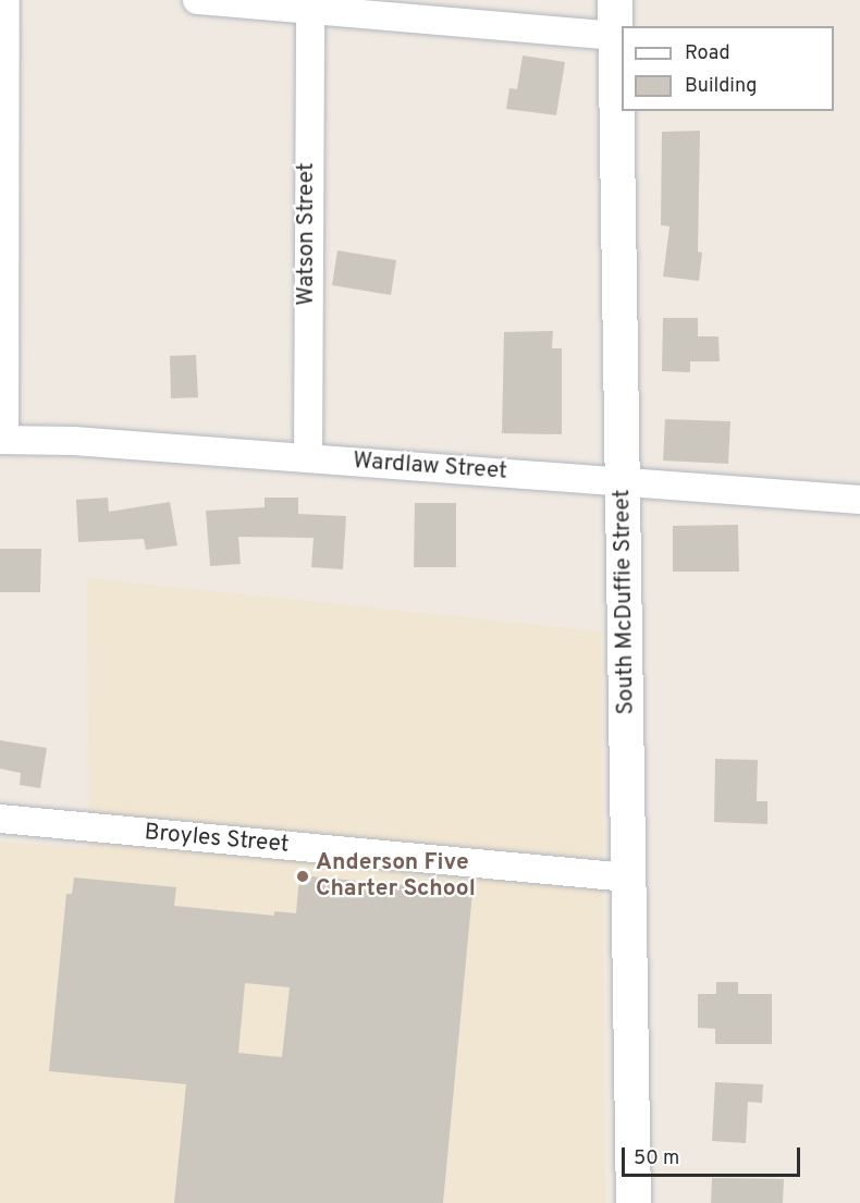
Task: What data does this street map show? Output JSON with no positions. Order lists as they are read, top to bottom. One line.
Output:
{"streets":{"street":["Watson Street","Wardlaw Street","South McDuffie Street","Broyles Street"]},"crossings":[["Watson Street","Wardlaw Street"],["Wardlaw Street","South McDuffie Street"],["South McDuffie Street","Broyles Street"]],"places":["Anderson Five Charter School"],"legend":["Road","Building"],"scale_bar":"50 m"}
